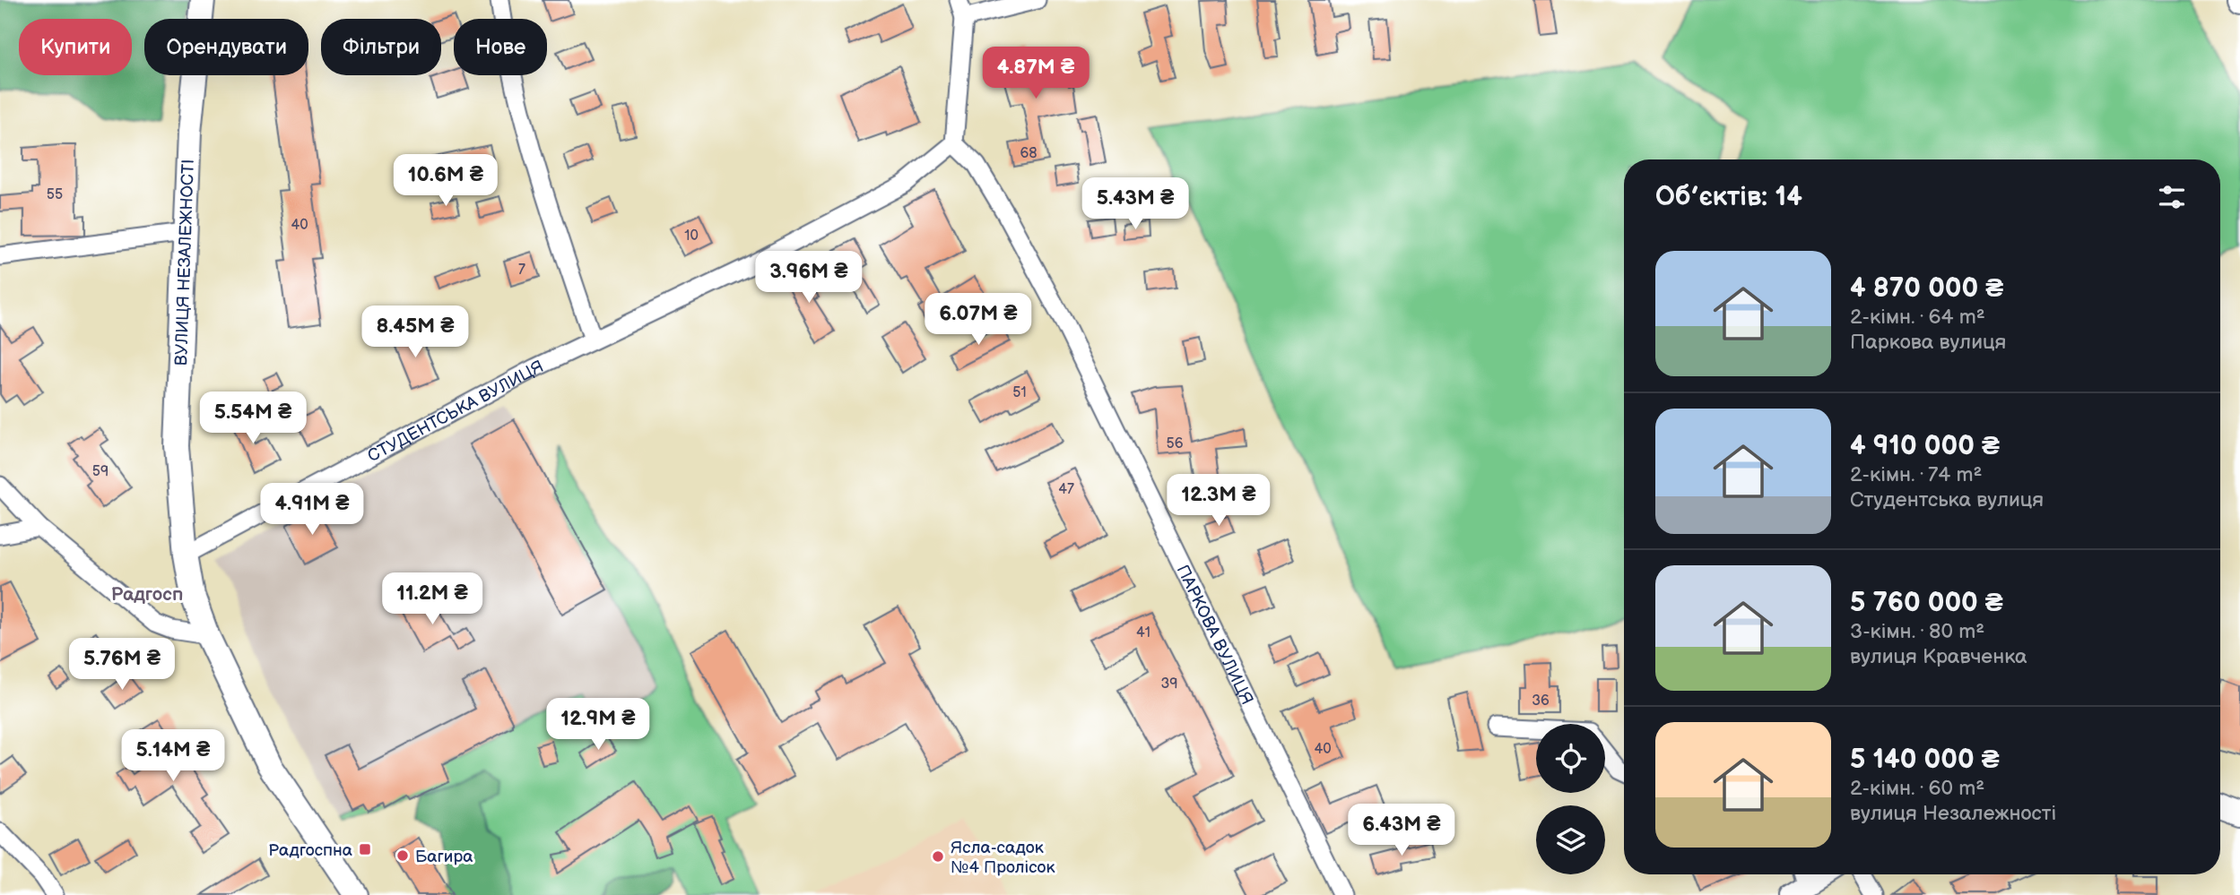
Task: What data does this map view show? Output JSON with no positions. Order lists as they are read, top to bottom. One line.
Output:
{"streets":{"main road":["ВУЛИЦЯ НЕЗАЛЕЖНОСТІ"],"street":["СТУДЕНТСЬКА ВУЛИЦЯ","ПАРКОВА ВУЛИЦЯ"]},"crossings":[["ВУЛИЦЯ НЕЗАЛЕЖНОСТІ","СТУДЕНТСЬКА ВУЛИЦЯ"],["СТУДЕНТСЬКА ВУЛИЦЯ","ПАРКОВА ВУЛИЦЯ"]],"districts":["Радгосп"],"places":{"transit":["Радгоспна"],"other":["Багира","Ясла-садок №4 Пролісок"]},"house_numbers":["68","55","40","10","7","51","56","59","47","41","39","36","40"],"page":{"chip":["Купити","Орендувати","Фільтри","Нове"],"price":["4.87M ₴","10.6M ₴","5.43M ₴","3.96M ₴","6.07M ₴","8.45M ₴","5.54M ₴","12.3M ₴","4.91M ₴","11.2M ₴","5.76M ₴","12.9M ₴","5.14M ₴","6.43M ₴"],"heading":"Об’єктів: 14","list":[{"name":"4 870 000 ₴","note":"2-кімн. · 64 m² · Паркова вулиця"},{"name":"4 910 000 ₴","note":"2-кімн. · 74 m² · Студентська вулиця"},{"name":"5 760 000 ₴","note":"3-кімн. · 80 m² · вулиця Кравченка"},{"name":"5 140 000 ₴","note":"2-кімн. · 60 m² · вулиця Незалежності"}]}}
